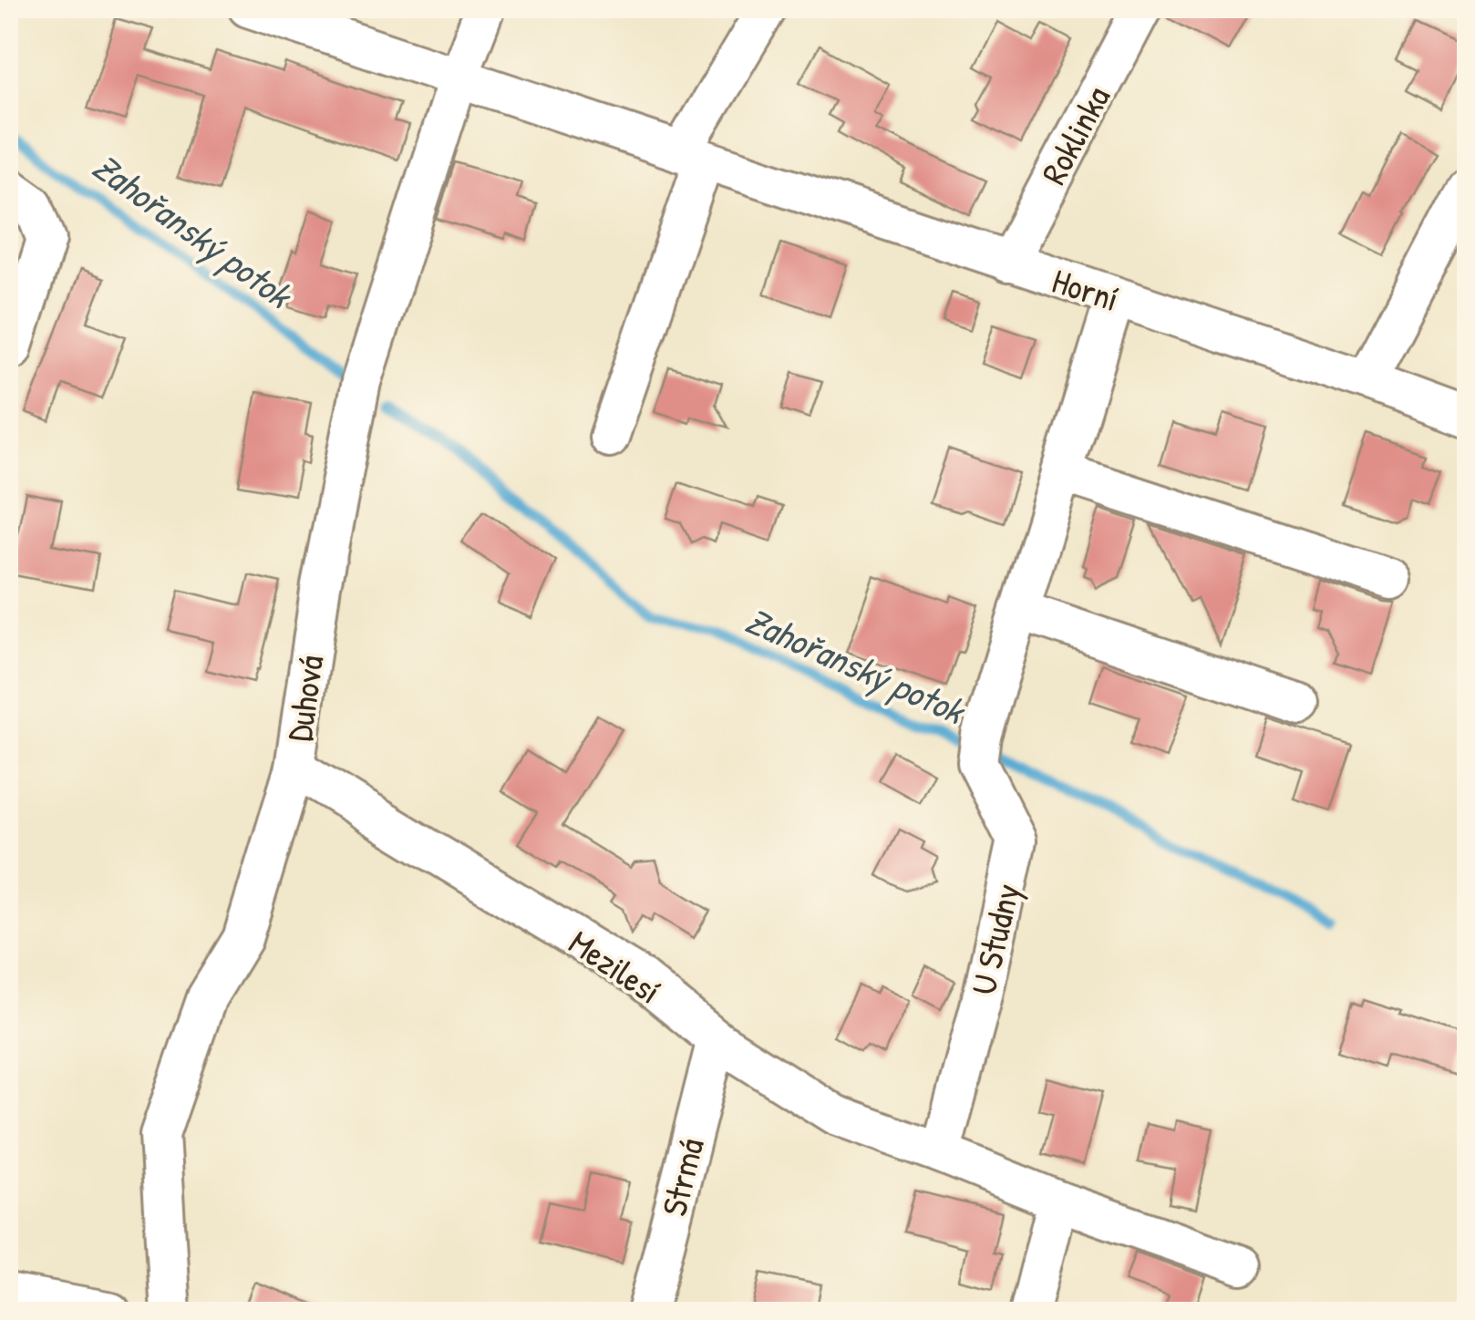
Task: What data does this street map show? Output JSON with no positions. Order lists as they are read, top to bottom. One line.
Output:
{"streets":{"street":["Roklinka","Horní","Duhová","U Studny","Mezilesí","Strmá"]},"crossings":[["Roklinka","Horní"],["Horní","Duhová"],["Horní","U Studny"],["Duhová","Mezilesí"],["U Studny","Mezilesí"],["Mezilesí","Strmá"]],"water":["Zahořanský potok"]}
